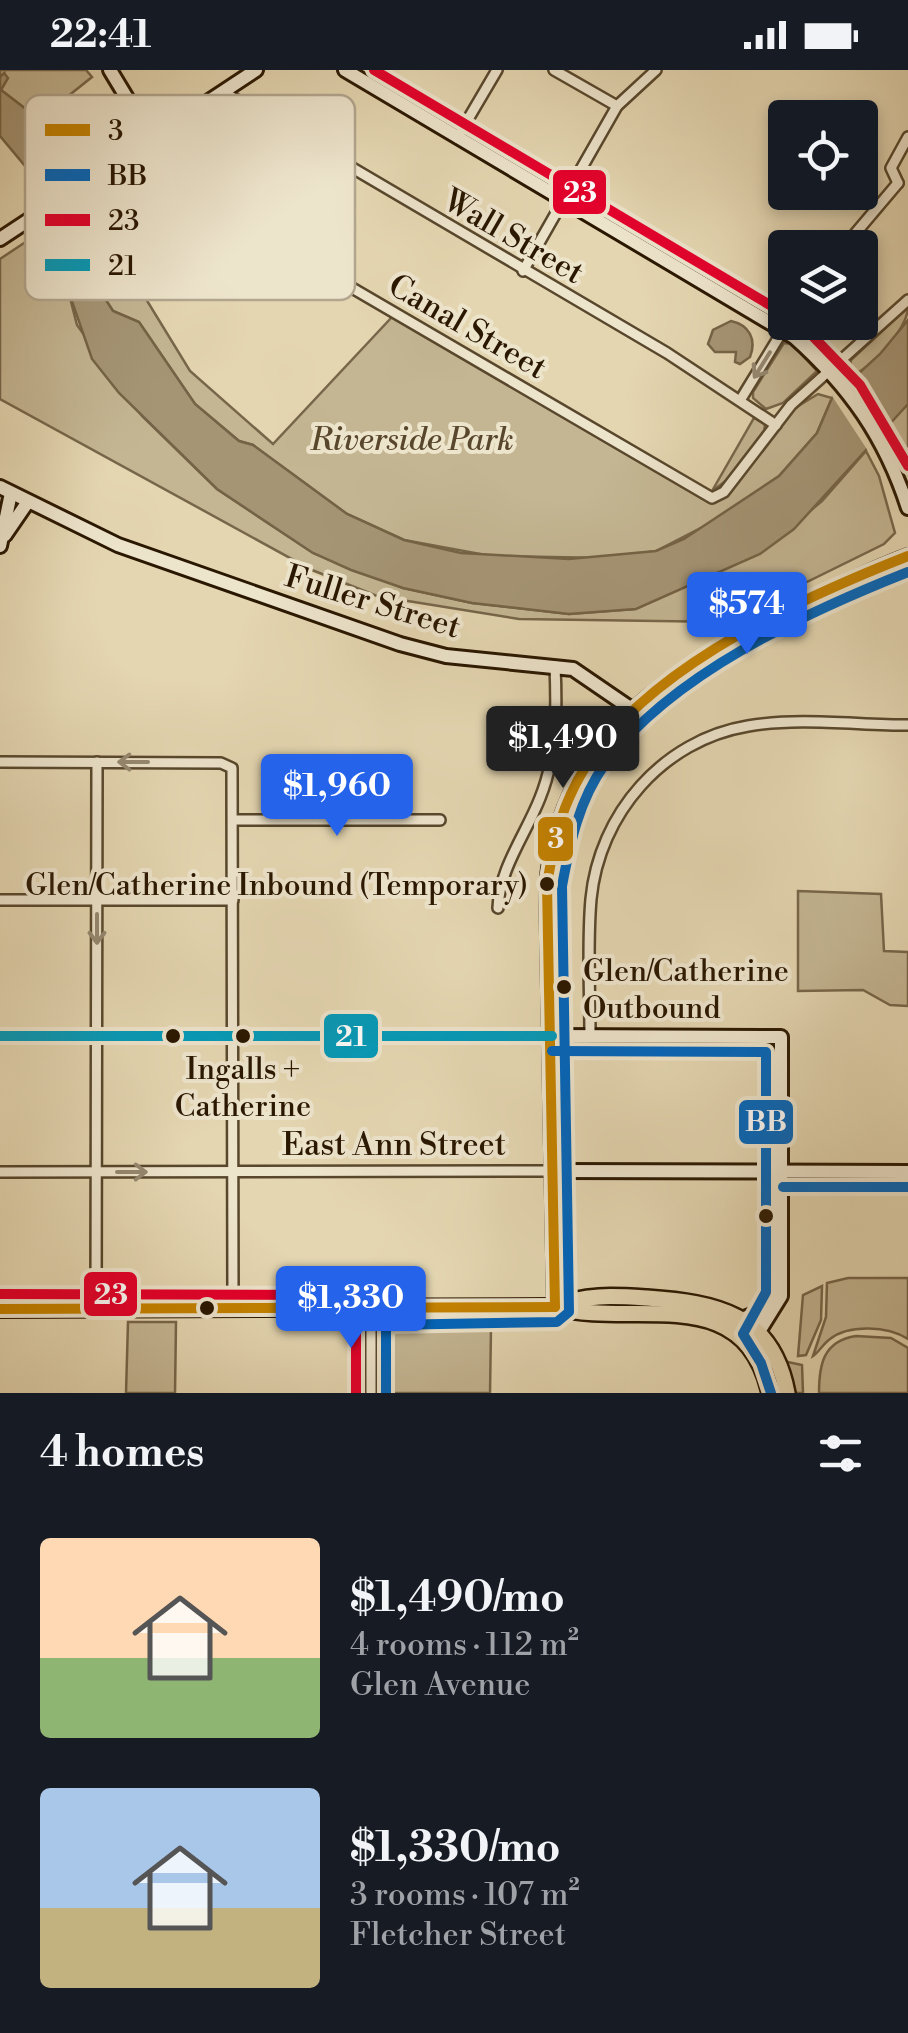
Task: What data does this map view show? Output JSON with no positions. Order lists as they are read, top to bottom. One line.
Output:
{"streets":{"main road":["Fuller Street","East Ann Street"],"street":["Wall Street","Canal Street"]},"crossings":[["Wall Street","Canal Street"]],"parks":["Riverside Park"],"places":["Glen/Catherine Inbound (Temporary)","Glen/Catherine Outbound","Ingalls + Catherine"],"lines":["transit line 23","transit line 3","transit line BB","transit line 21"],"legend":["3","BB","23","21"],"page":{"status":"22:41","price":["$574","$1,490","$1,960","$1,330"],"heading":"4 homes","list":[{"name":"$1,490/mo","note":"4 rooms · 112 m² · Glen Avenue"},{"name":"$1,330/mo","note":"3 rooms · 107 m² · Fletcher Street"}]}}
